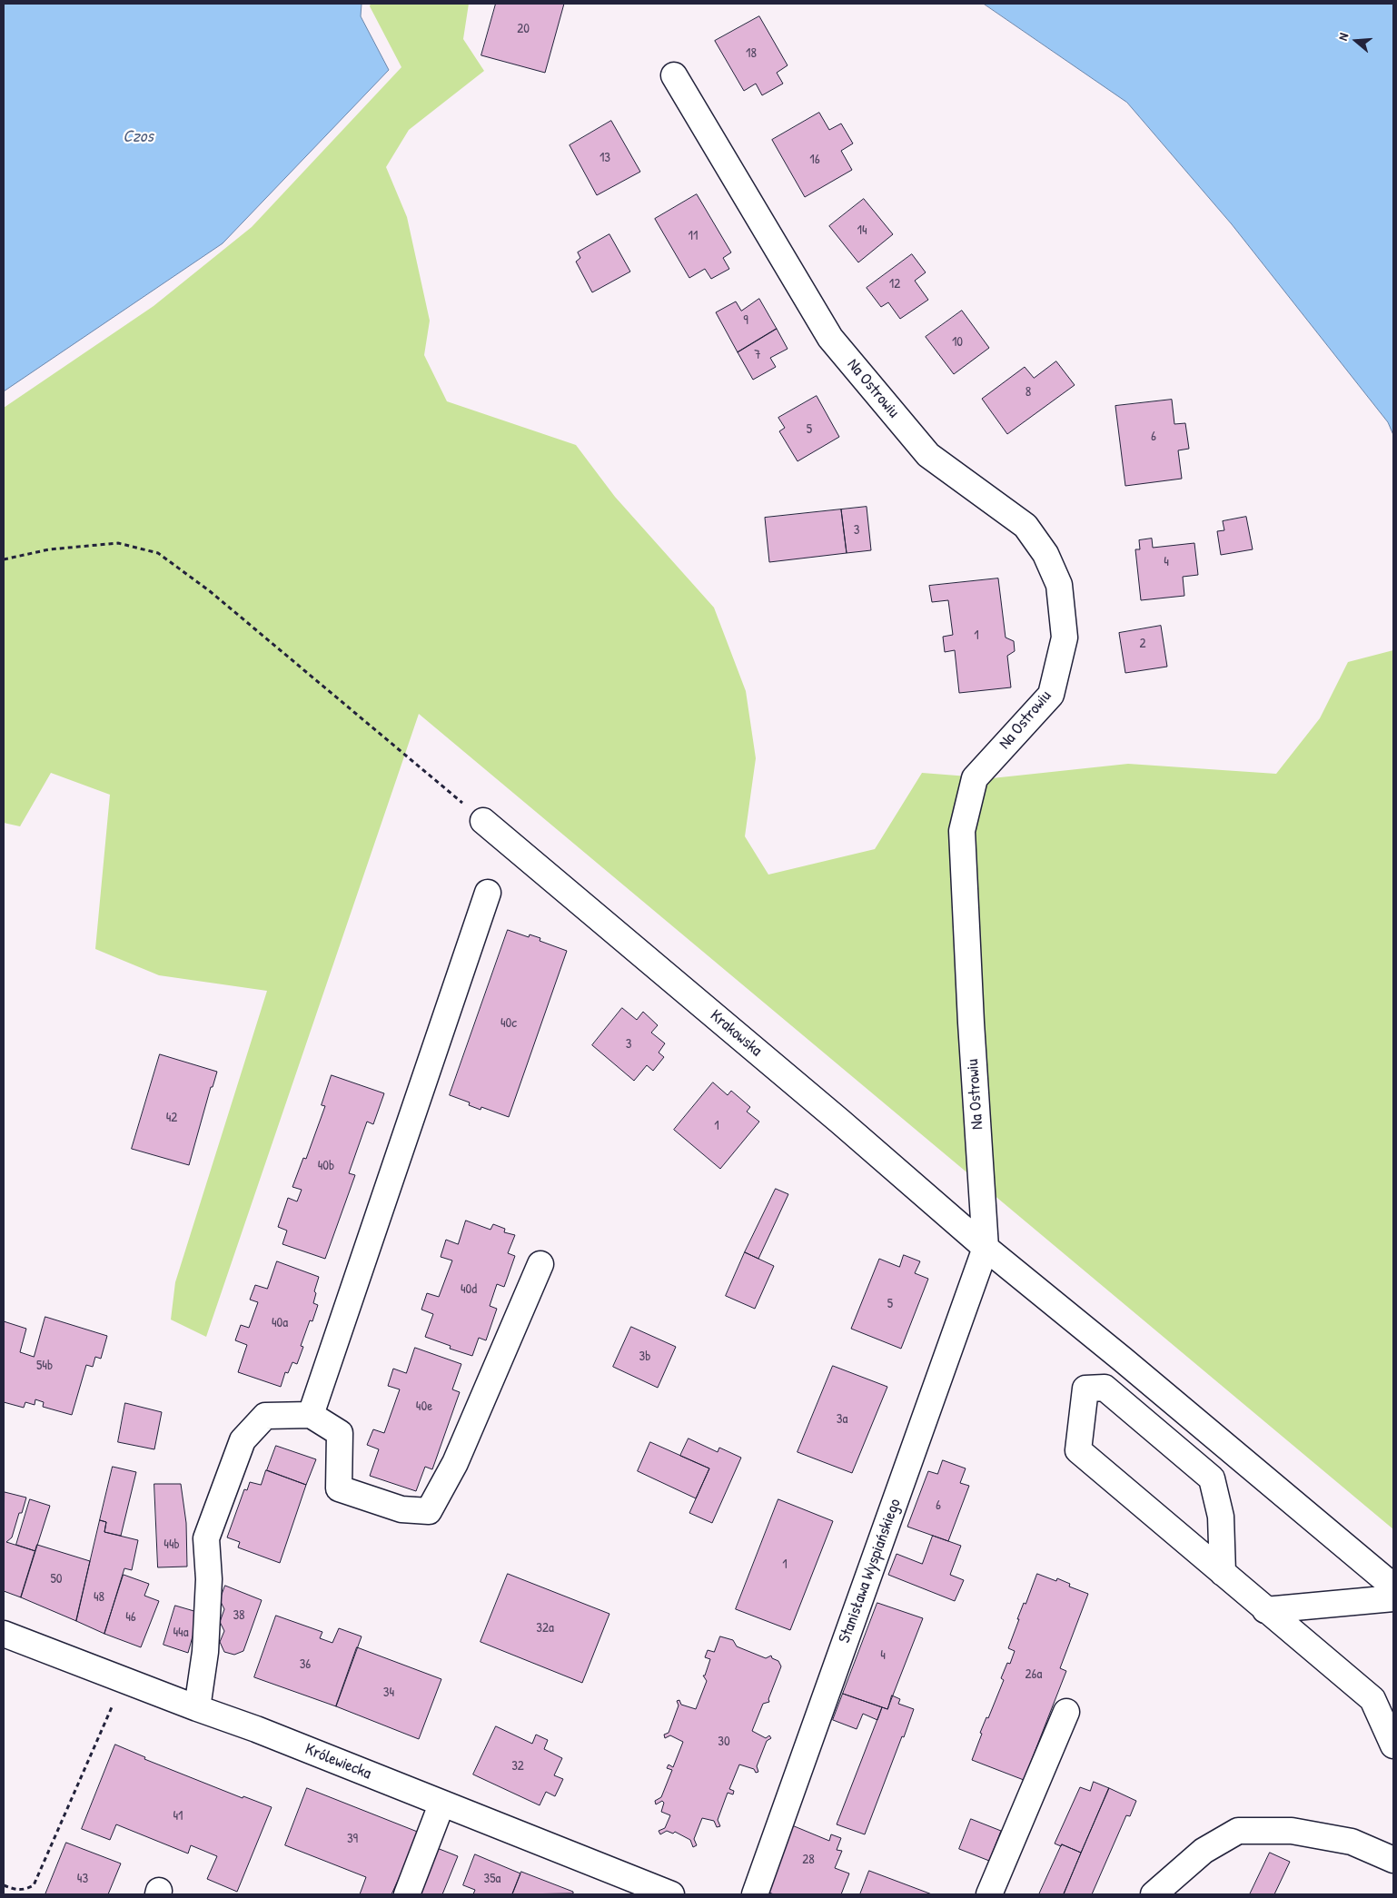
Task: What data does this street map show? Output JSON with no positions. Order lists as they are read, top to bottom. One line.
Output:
{"streets":{"street":["Na Ostrowiu","Krakowska","Stanisława Wyspiańskiego","Królewiecka"]},"crossings":[["Na Ostrowiu","Krakowska"],["Na Ostrowiu","Stanisława Wyspiańskiego"],["Krakowska","Stanisława Wyspiańskiego"]],"water":["Czos"],"house_numbers":["20","18","13","16","14","11","12","9","10","7","8","5","6","3","4","1","2","40c","3","42","1","40b","40d","5","40a","3b","54b","40e","3a","6","44b","1","50","48","38","46","32a","44a","4","36","26a","34","30","32","41","39","28","43","35a"],"north":"left"}
